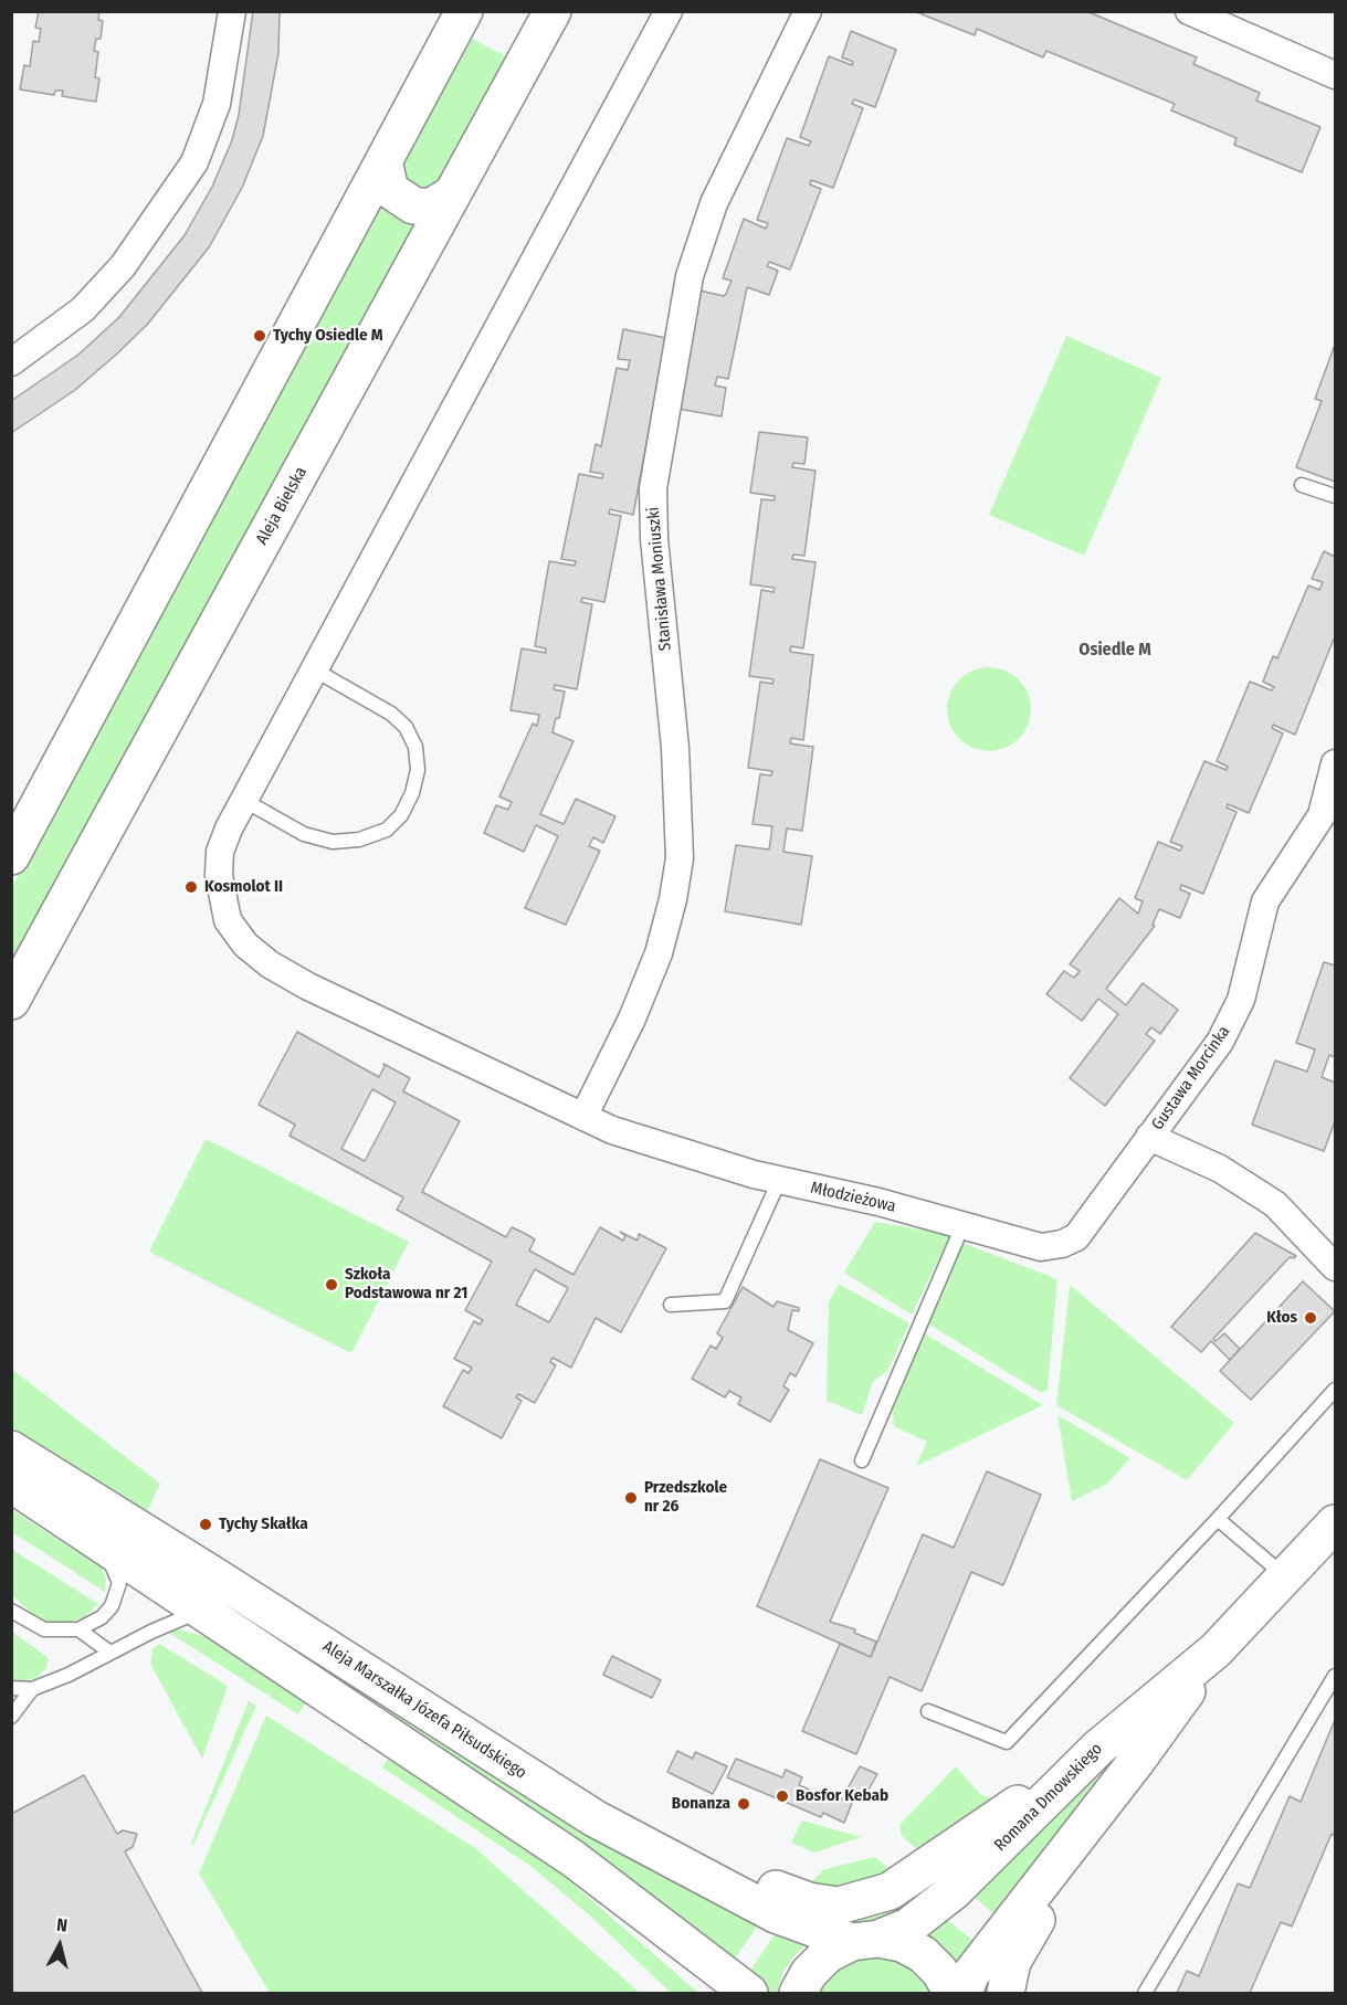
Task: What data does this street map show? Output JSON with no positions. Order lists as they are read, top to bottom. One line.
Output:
{"streets":{"main road":["Aleja Bielska","Aleja Marszałka Józefa Piłsudskiego","Romana Dmowskiego"],"street":["Stanisława Moniuszki","Gustawa Morcinka","Młodzieżowa"]},"crossings":[["Stanisława Moniuszki","Młodzieżowa"],["Gustawa Morcinka","Młodzieżowa"],["Aleja Marszałka Józefa Piłsudskiego","Romana Dmowskiego"]],"districts":["Osiedle M"],"places":["Tychy Osiedle M","Kosmolot II","Szkoła Podstawowa nr 21","Kłos","Przedszkole nr 26","Tychy Skałka","Bosfor Kebab","Bonanza"],"north":"top"}
